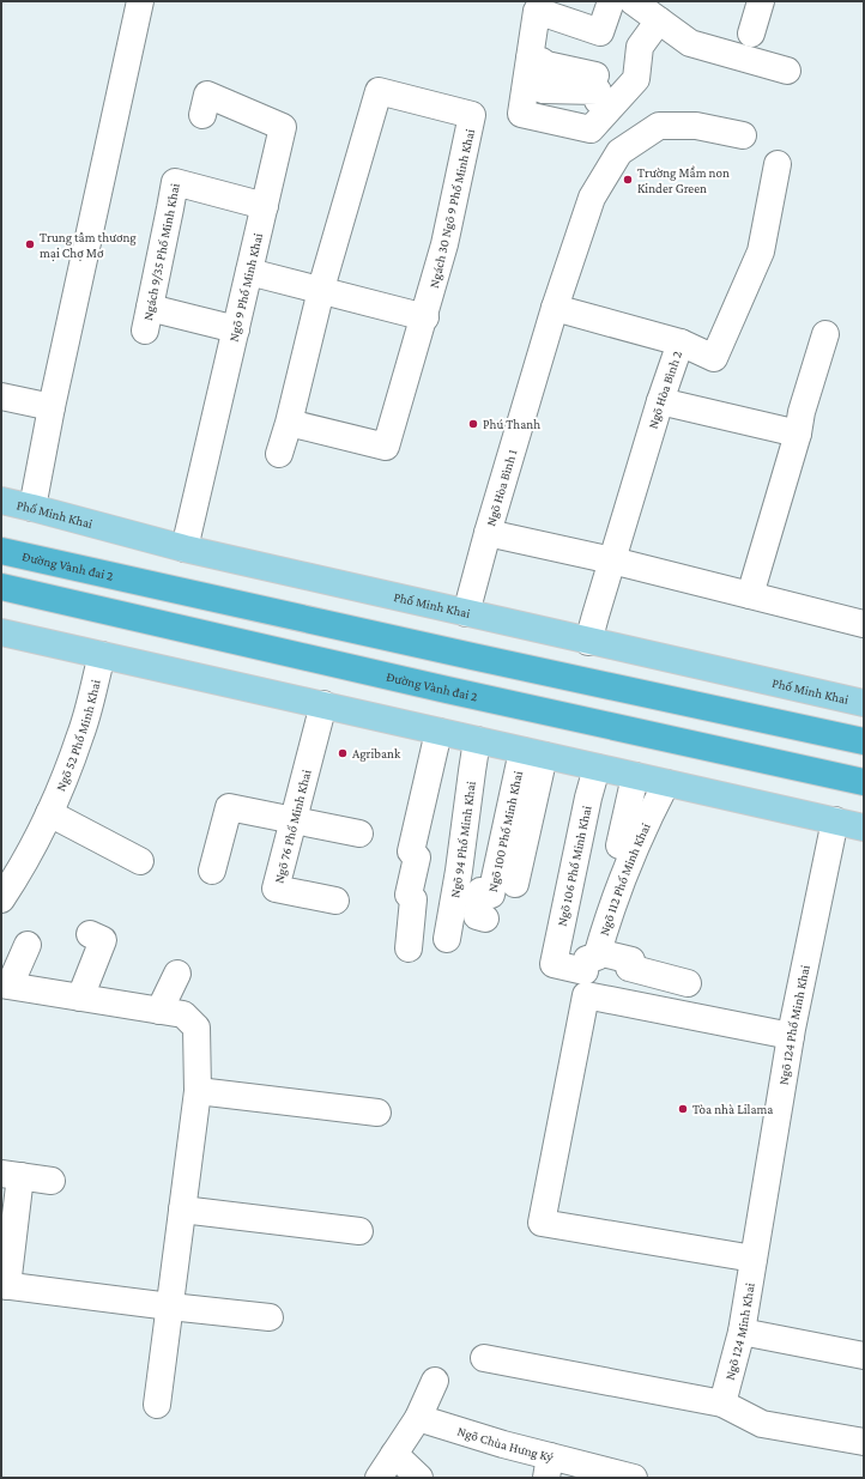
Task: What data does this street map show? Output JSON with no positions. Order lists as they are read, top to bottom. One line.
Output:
{"streets":{"highway":["Đường Vành đai 2"],"main road":["Phố Minh Khai"],"street":["Ngách 30 Ngõ 9 Phố Minh Khai","Ngách 9/35 Phố Minh Khai","Ngõ 9 Phố Minh Khai","Ngõ Hòa Bình 2","Ngõ Hòa Bình 1","Ngõ 52 Phố Minh Khai","Ngõ 76 Phố Minh Khai","Ngõ 100 Phố Minh Khai","Ngõ 94 Phố Minh Khai","Ngõ 106 Phố Minh Khai","Ngõ 112 Phố Minh Khai","Ngõ 124 Phố Minh Khai","Ngõ 124 Minh Khai","Ngõ Chùa Hưng Ký"]},"crossings":[["Ngách 9/35 Phố Minh Khai","Ngõ 9 Phố Minh Khai"],["Ngõ 9 Phố Minh Khai","Phố Minh Khai"],["Ngõ Hòa Bình 2","Phố Minh Khai"],["Ngõ Hòa Bình 1","Phố Minh Khai"],["Ngõ 106 Phố Minh Khai","Ngõ 112 Phố Minh Khai"],["Ngõ 124 Phố Minh Khai","Ngõ 124 Minh Khai"]],"places":["Trường Mầm non Kinder Green","Trung tâm thương mại Chợ Mơ","Phú Thanh","Agribank","Tòa nhà Lilama"]}
